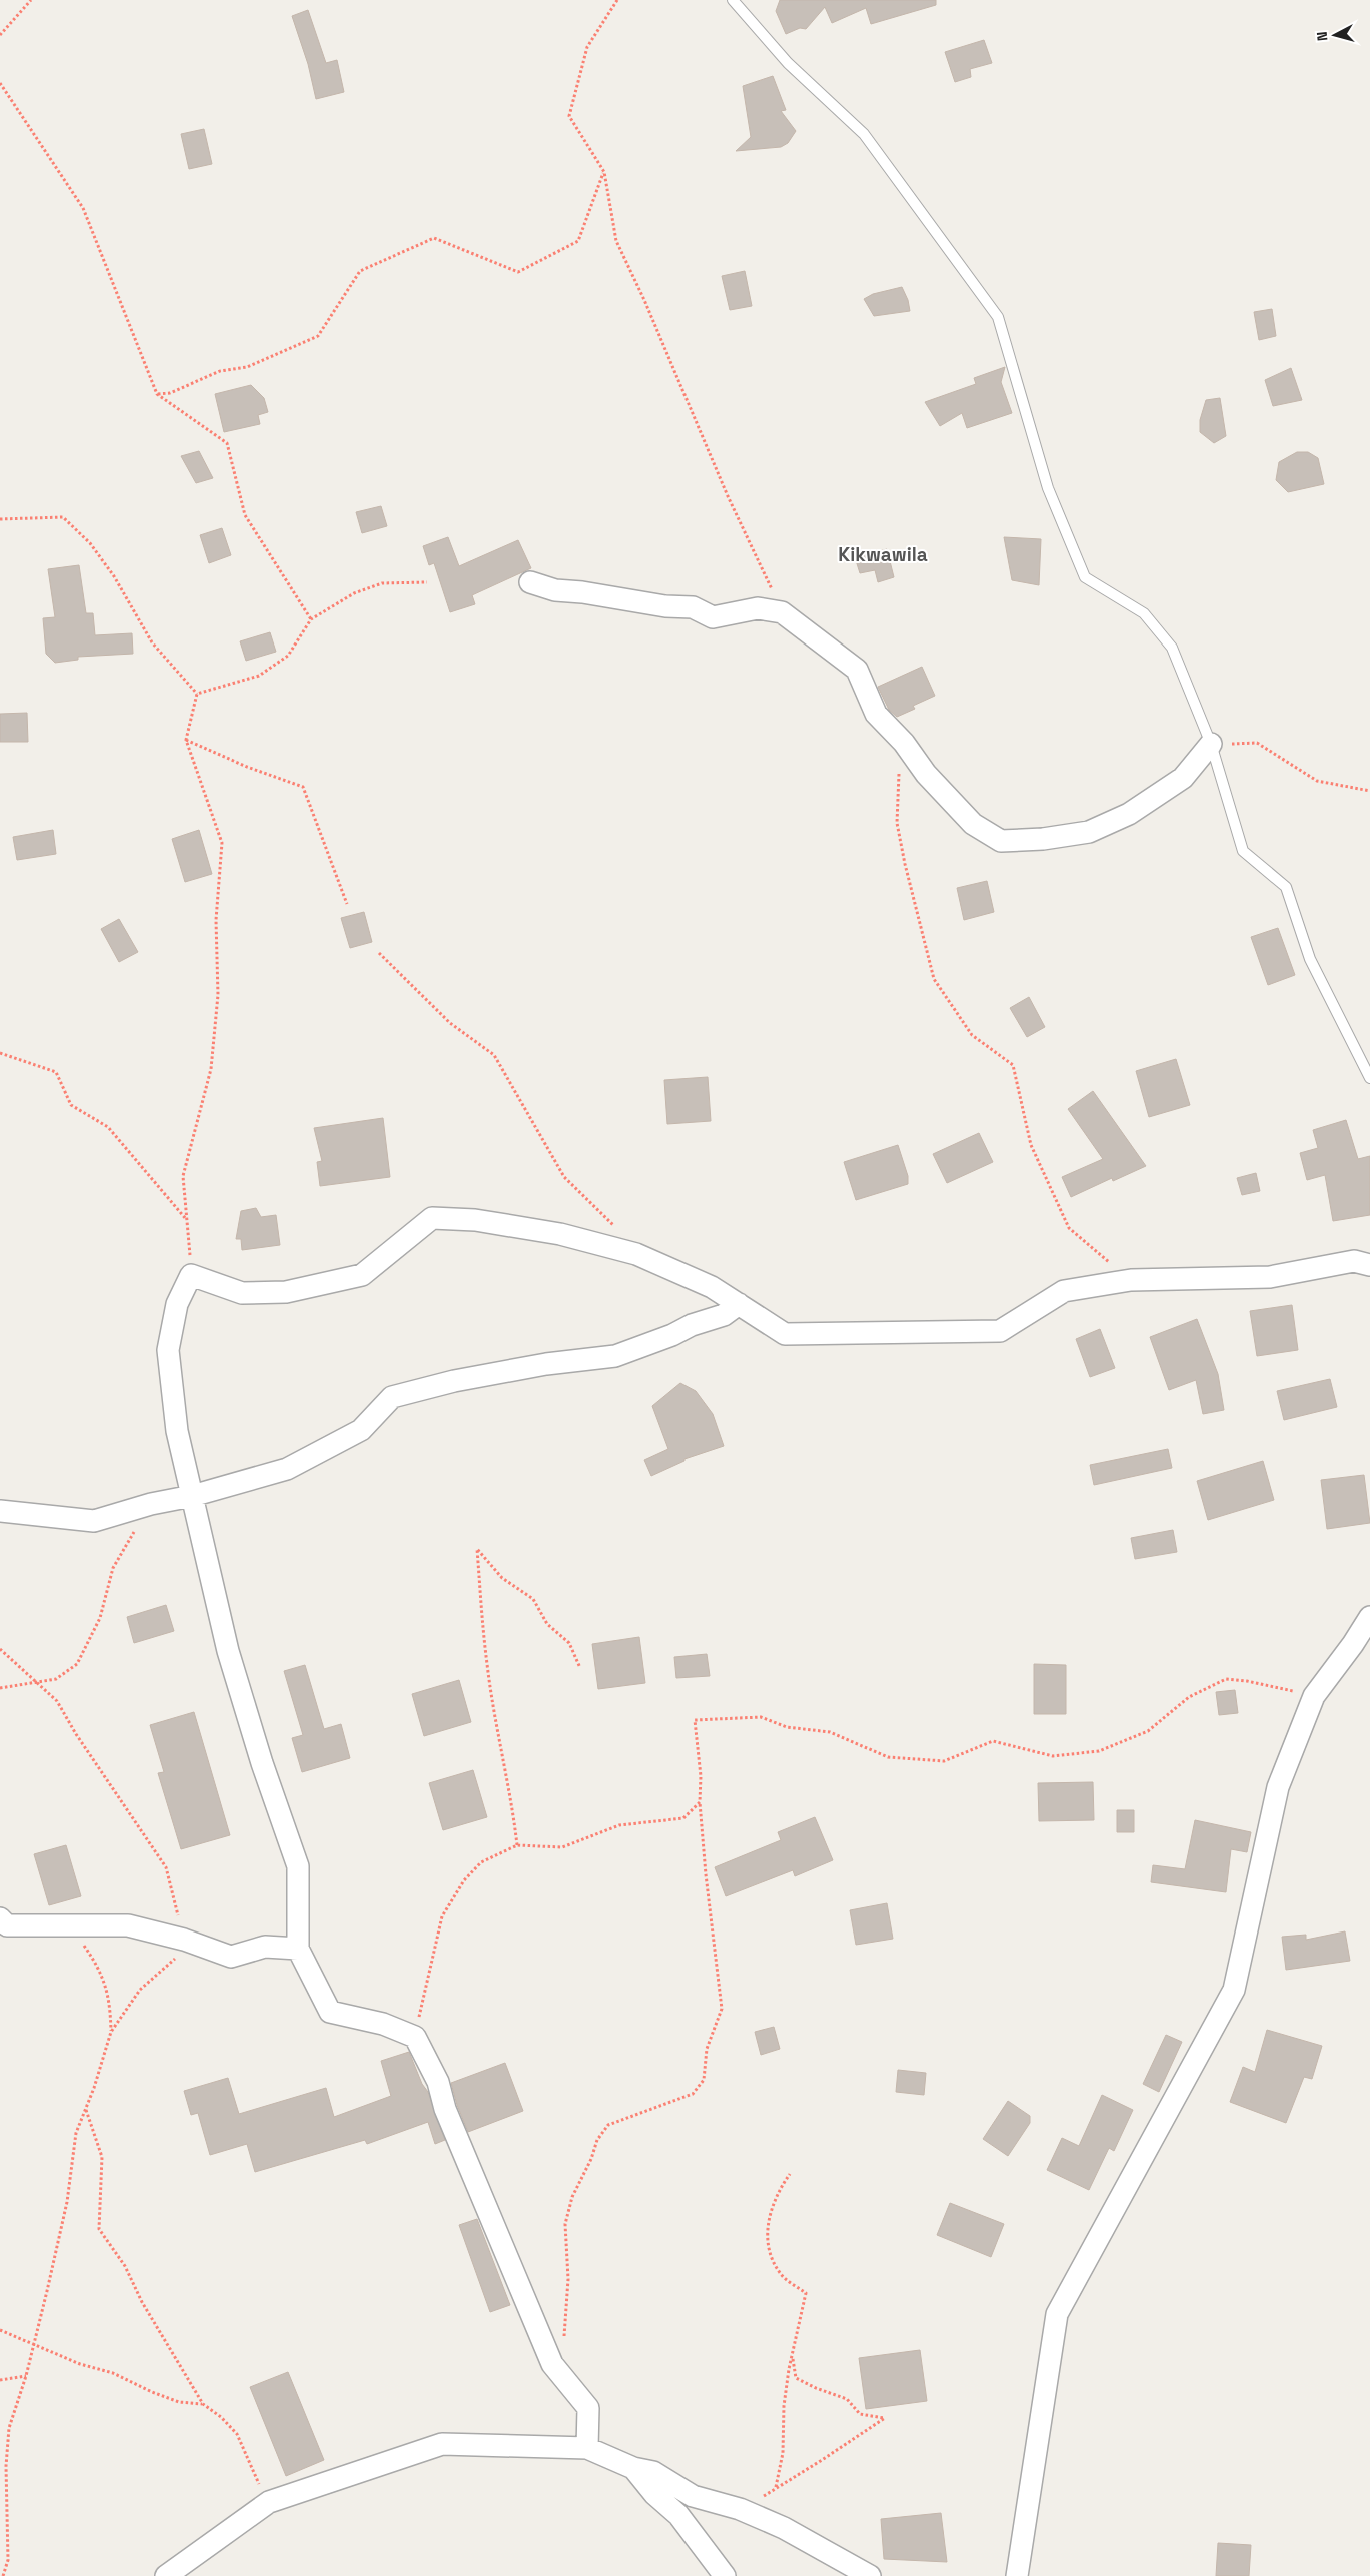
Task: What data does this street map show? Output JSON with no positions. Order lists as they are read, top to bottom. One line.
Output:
{"districts":["Kikwawila"],"north":"left"}
